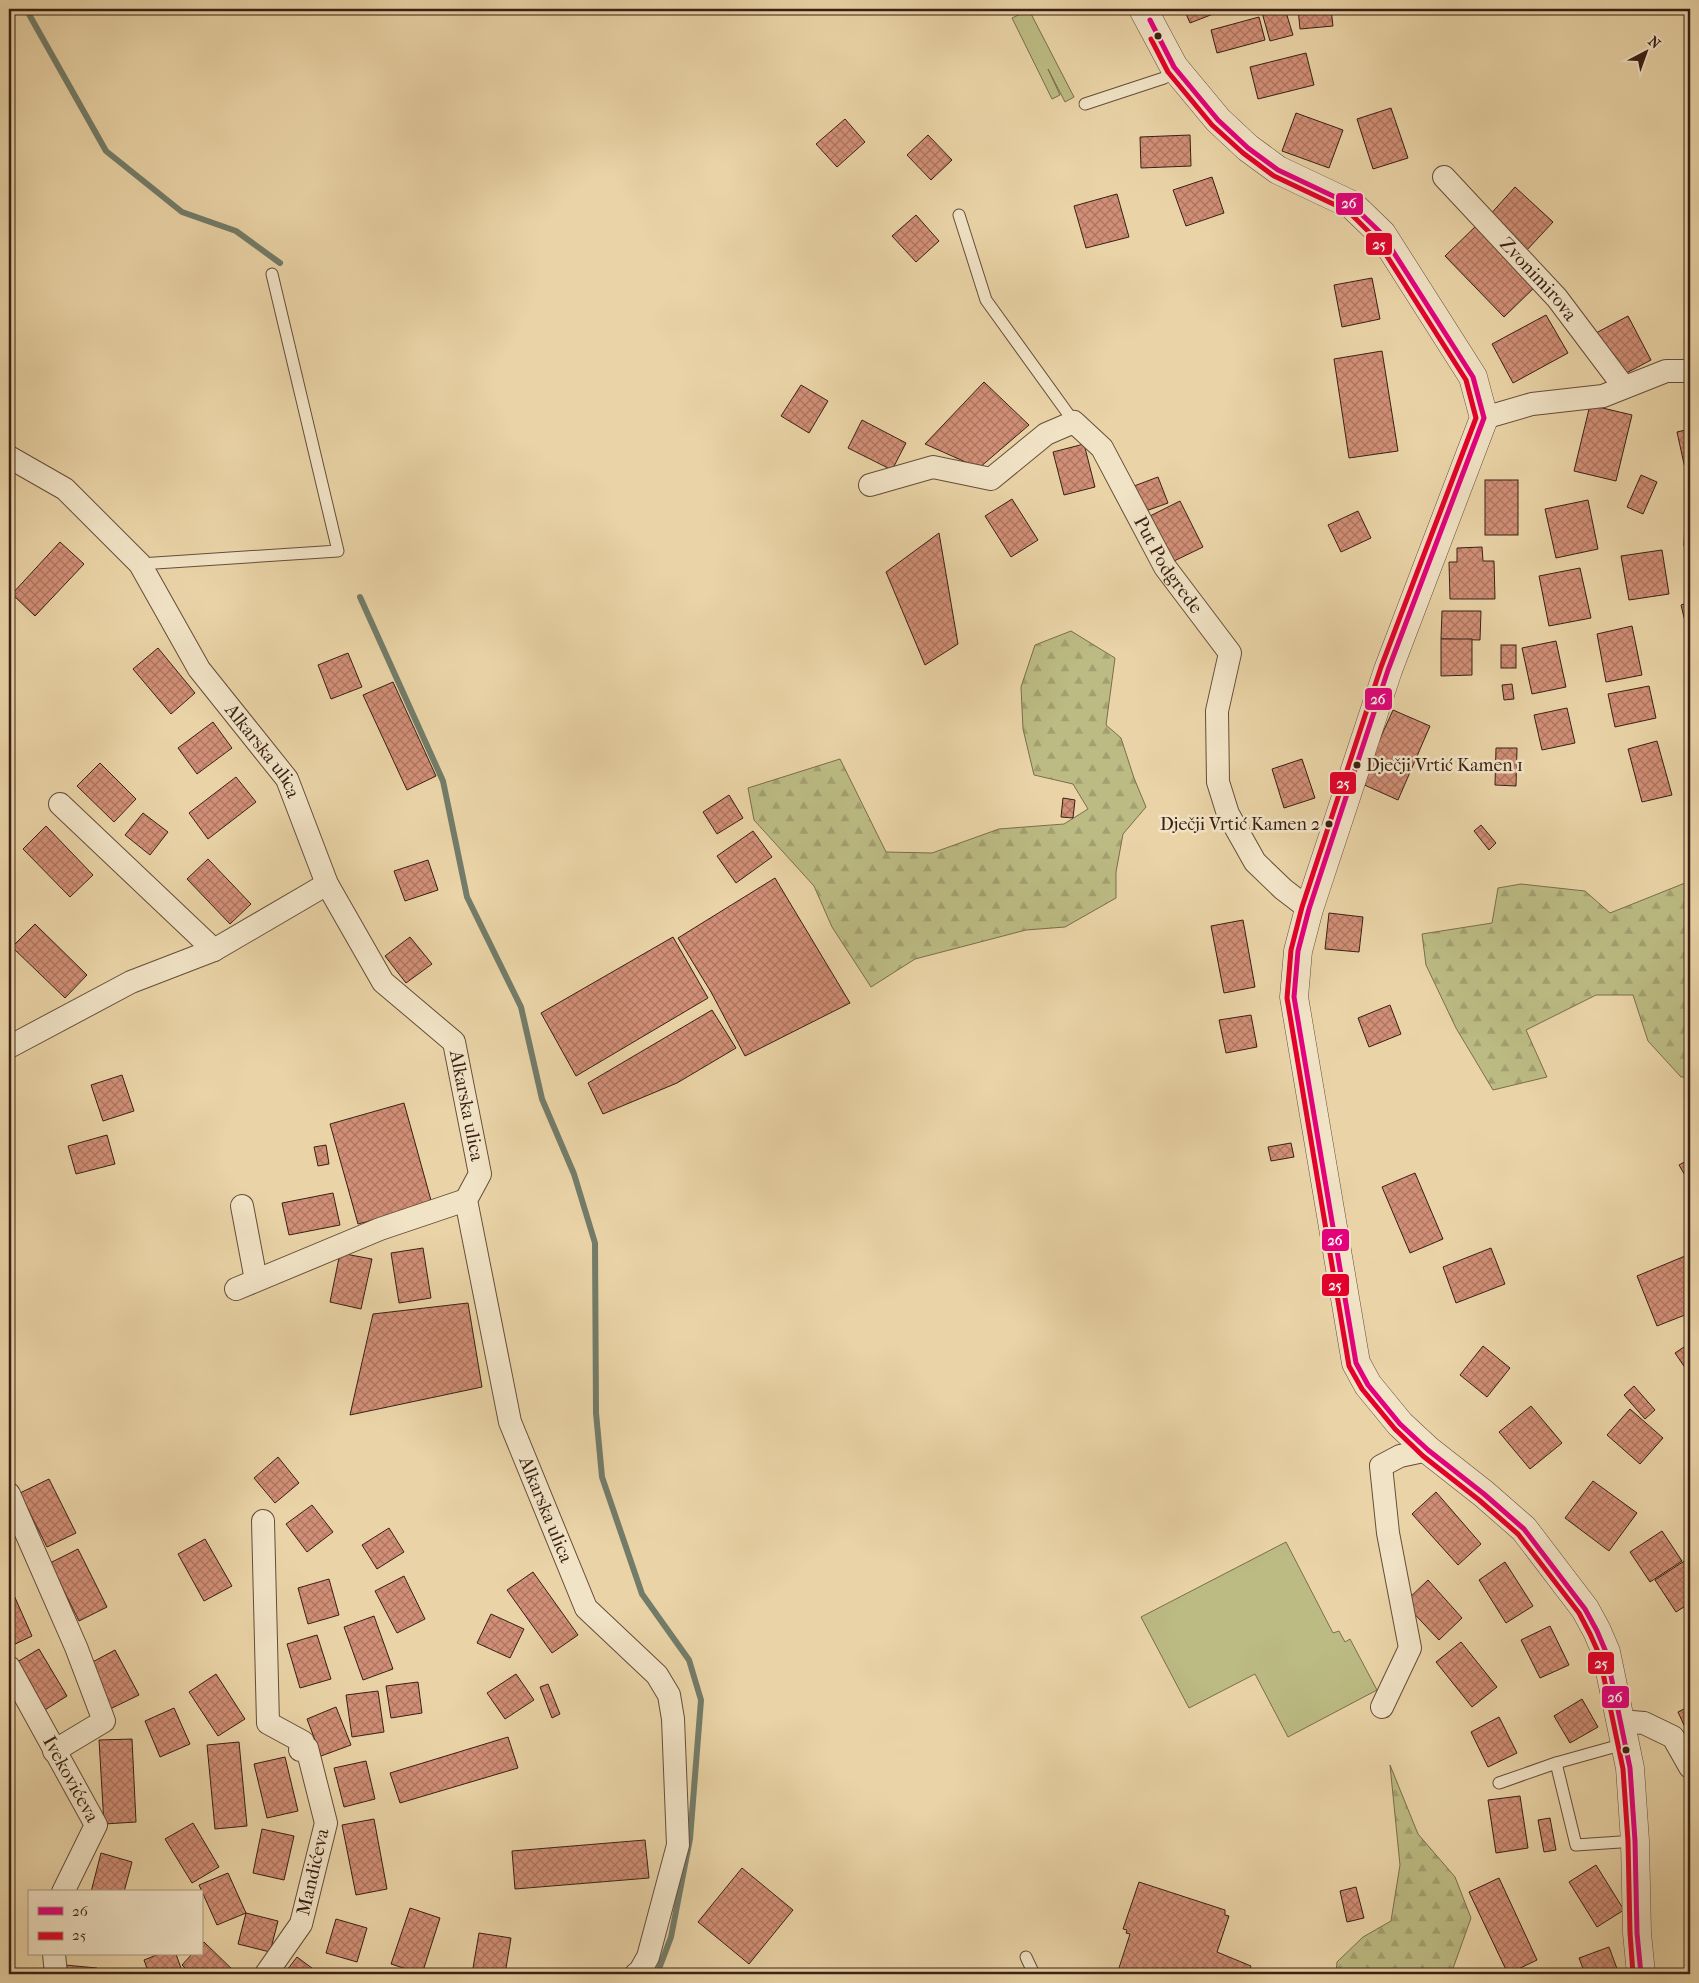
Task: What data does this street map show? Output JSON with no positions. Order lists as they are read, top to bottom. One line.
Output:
{"streets":{"street":["Zvonimirova","Put Podgrede","Alkarska ulica","Ivekovićeva","Mandićeva"]},"places":["Dječji Vrtić Kamen 1","Dječji Vrtić Kamen 2"],"lines":["transit line 26","transit line 25"],"legend":["26","25"],"north":"top right"}
